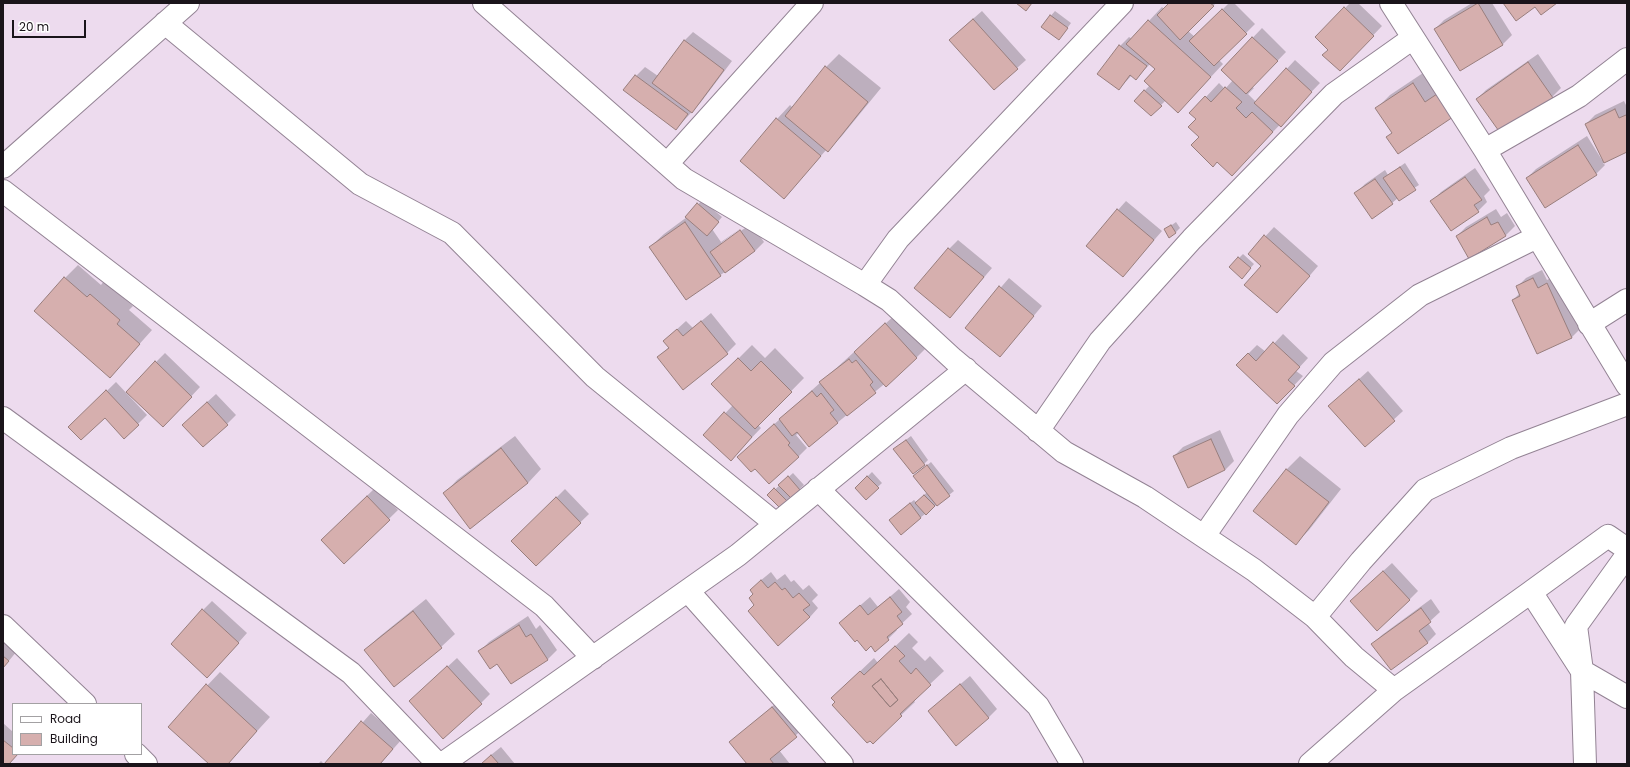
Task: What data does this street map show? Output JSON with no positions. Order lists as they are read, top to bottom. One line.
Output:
{"legend":["Road","Building"],"scale_bar":"20 m"}
